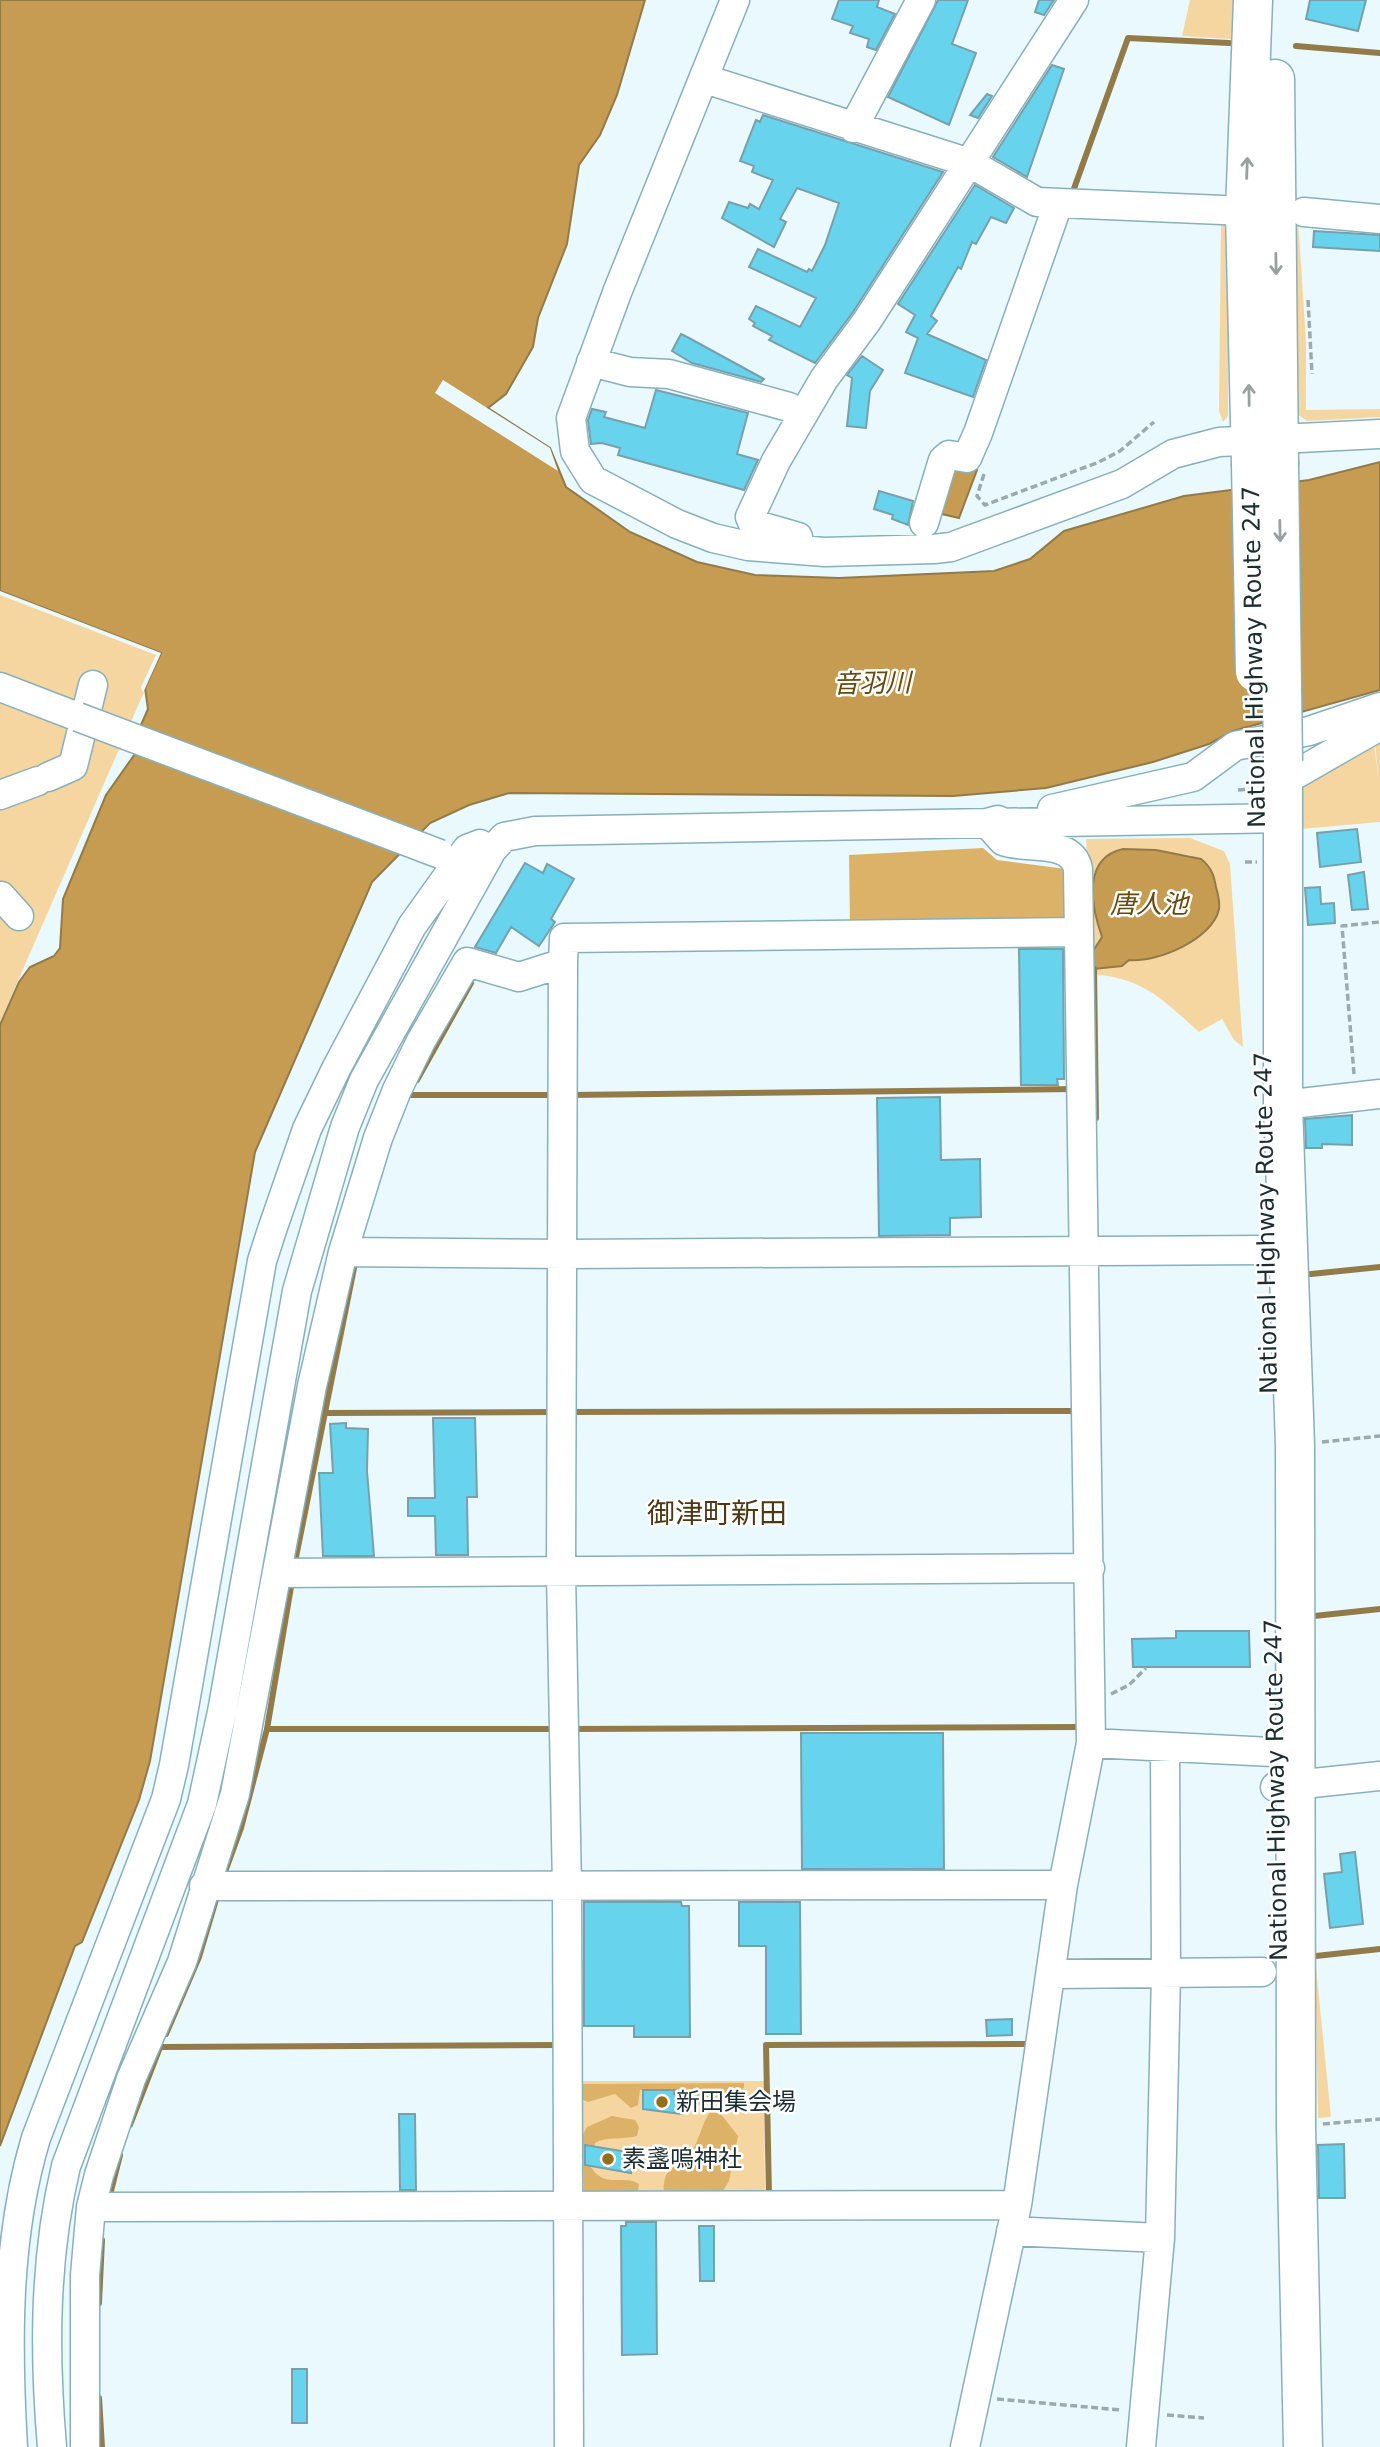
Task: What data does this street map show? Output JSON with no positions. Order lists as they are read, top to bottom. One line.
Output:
{"streets":{"highway":["National Highway Route 247"]},"districts":["御津町新田"],"water":["音羽川","唐人池"],"places":["新田集会場","素盞嗚神社"]}
